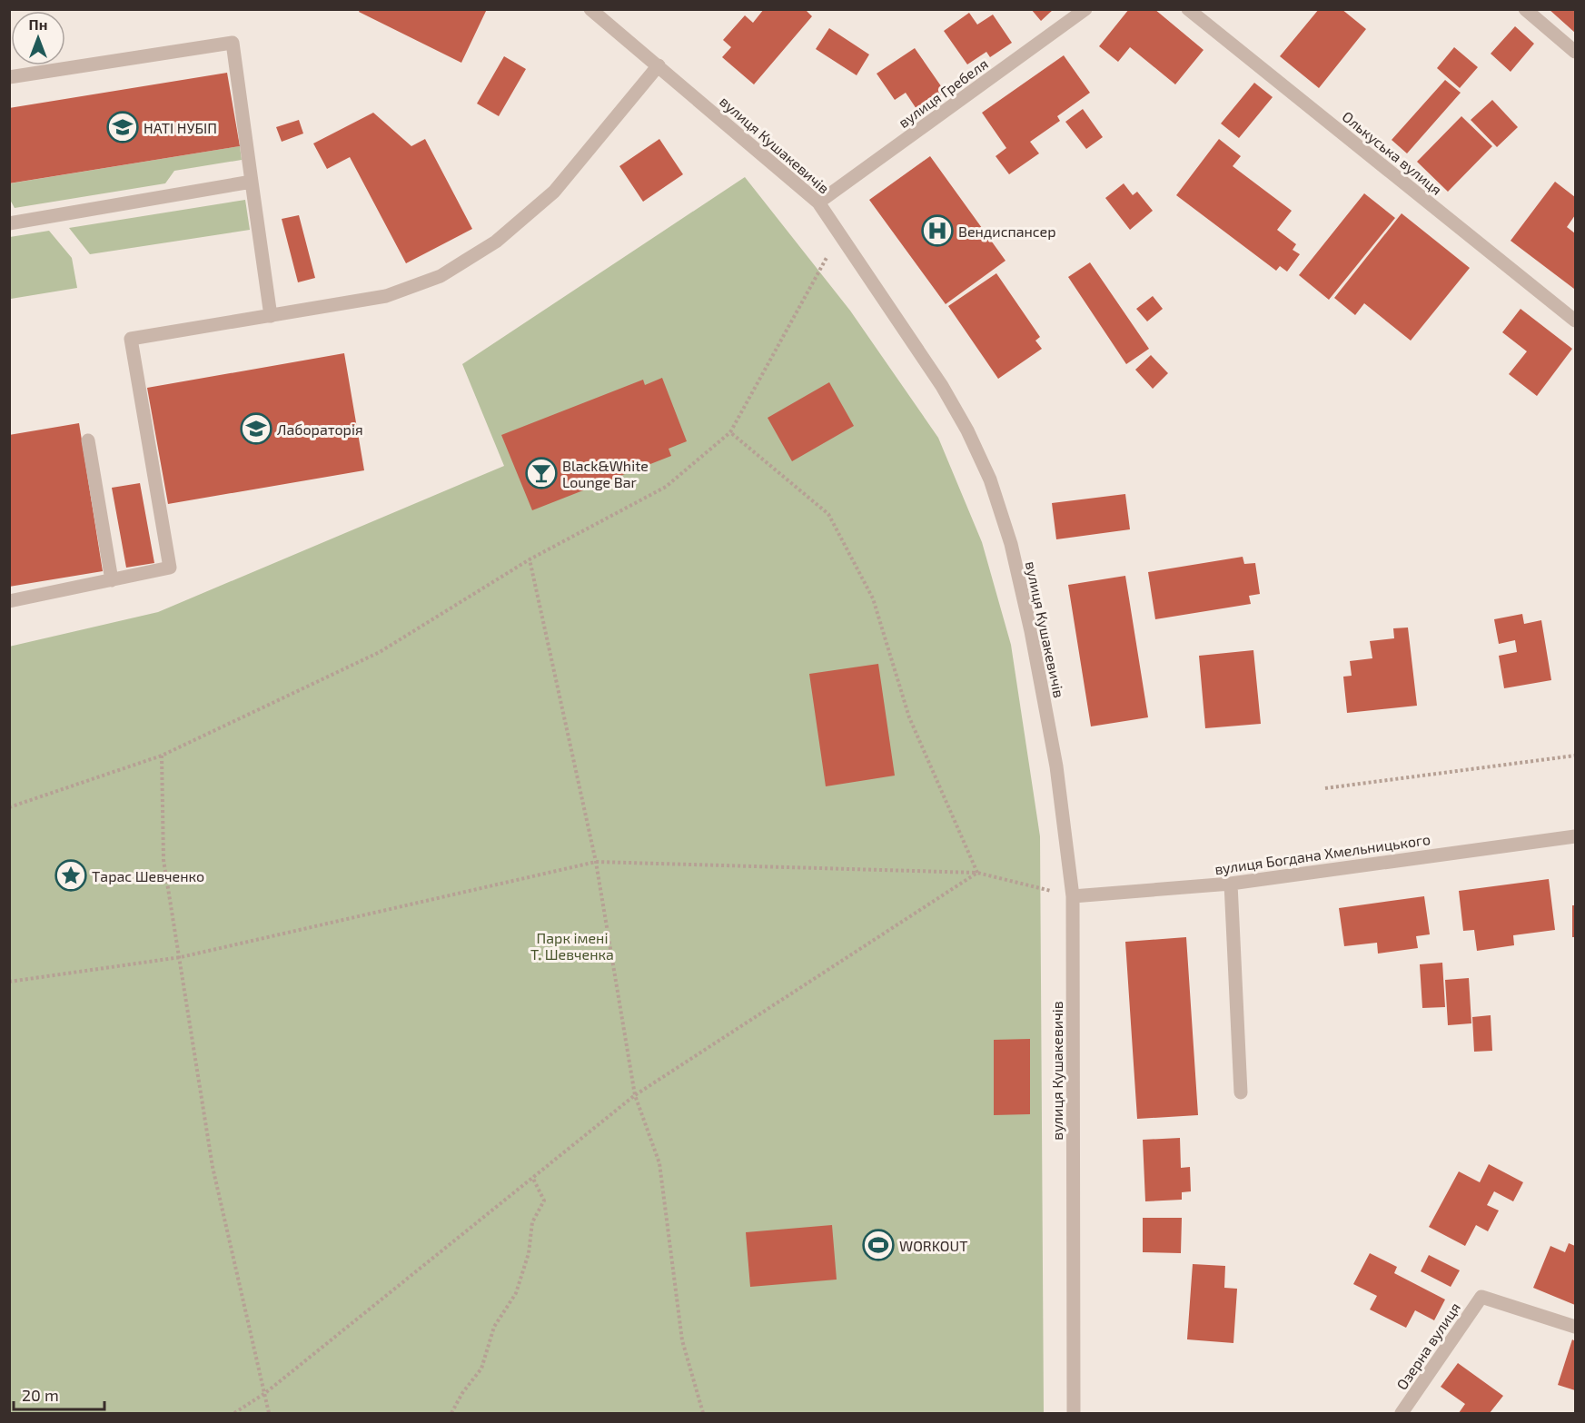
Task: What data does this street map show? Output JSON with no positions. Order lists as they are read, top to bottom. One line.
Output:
{"streets":{"street":["вулиця Гребеля","вулиця Кушакевичів","Олькуська вулиця","вулиця Богдана Хмельницького","Озерна вулиця"]},"crossings":[["вулиця Гребеля","вулиця Кушакевичів"],["вулиця Кушакевичів","вулиця Богдана Хмельницького"]],"parks":["Парк імені Т. Шевченка"],"places":{"school or university":["НАТІ НУБІП","Лабораторія"],"hospital":["Вендиспансер"],"bar":["Black&White Lounge Bar"],"place":["Тарас Шевченко"],"sports":["WORKOUT"]},"scale_bar":"20 m","north":"top"}
